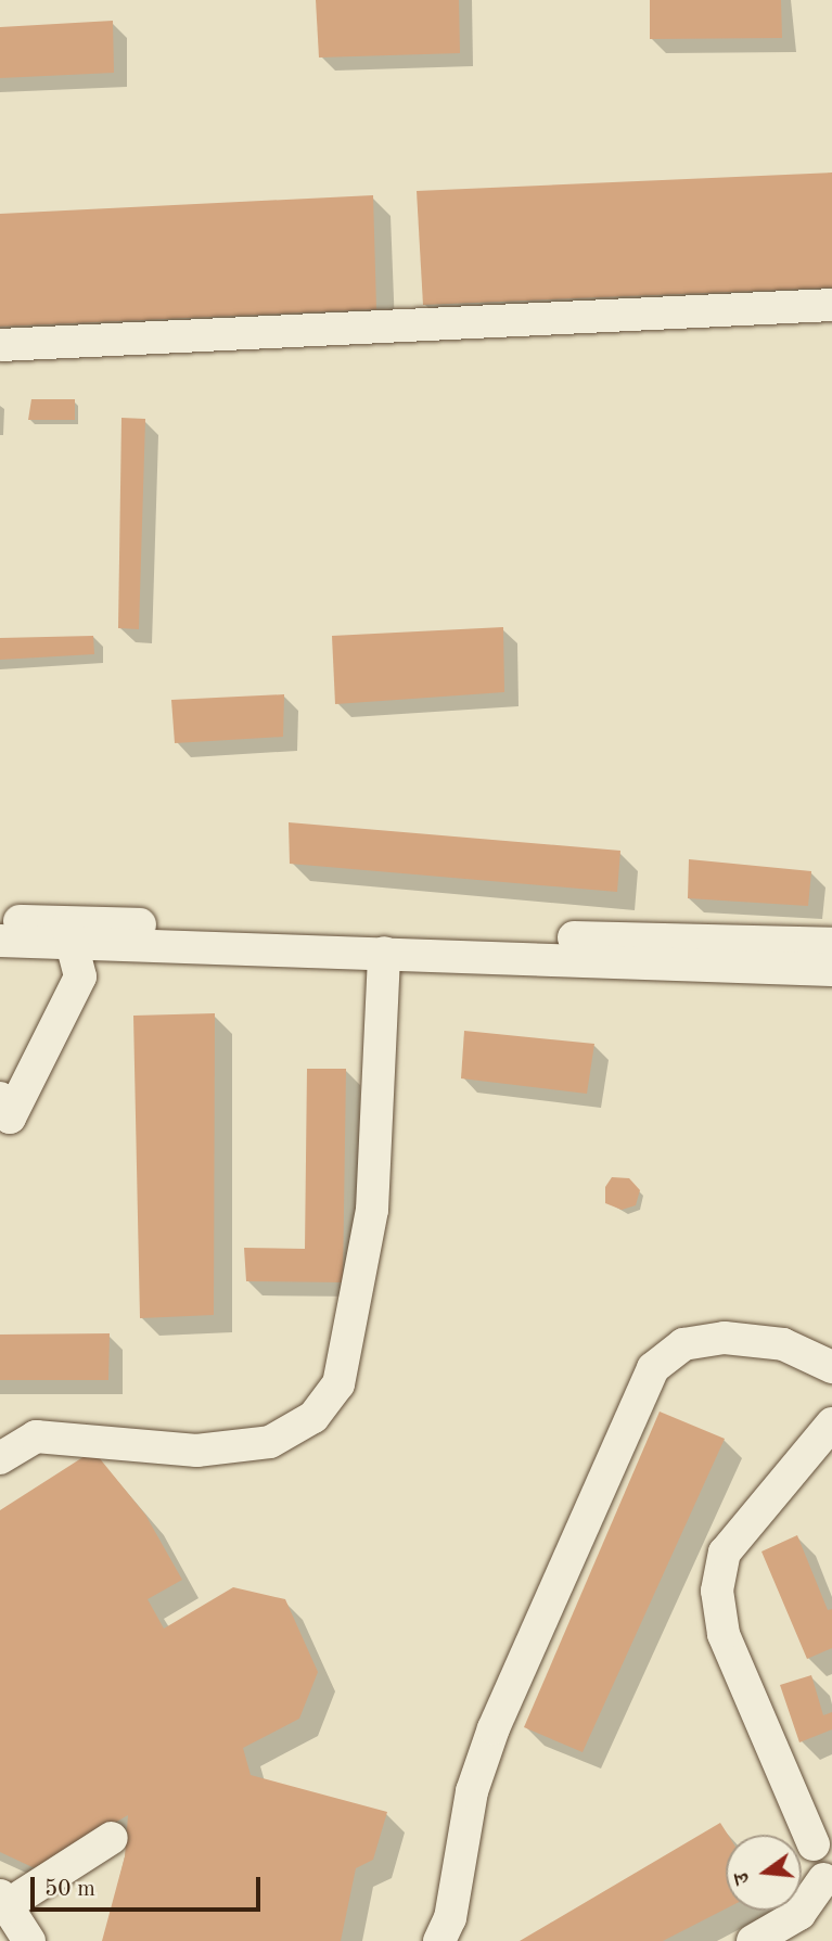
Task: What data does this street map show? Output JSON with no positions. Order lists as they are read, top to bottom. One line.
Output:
{"scale_bar":"50 m","north":"left"}
